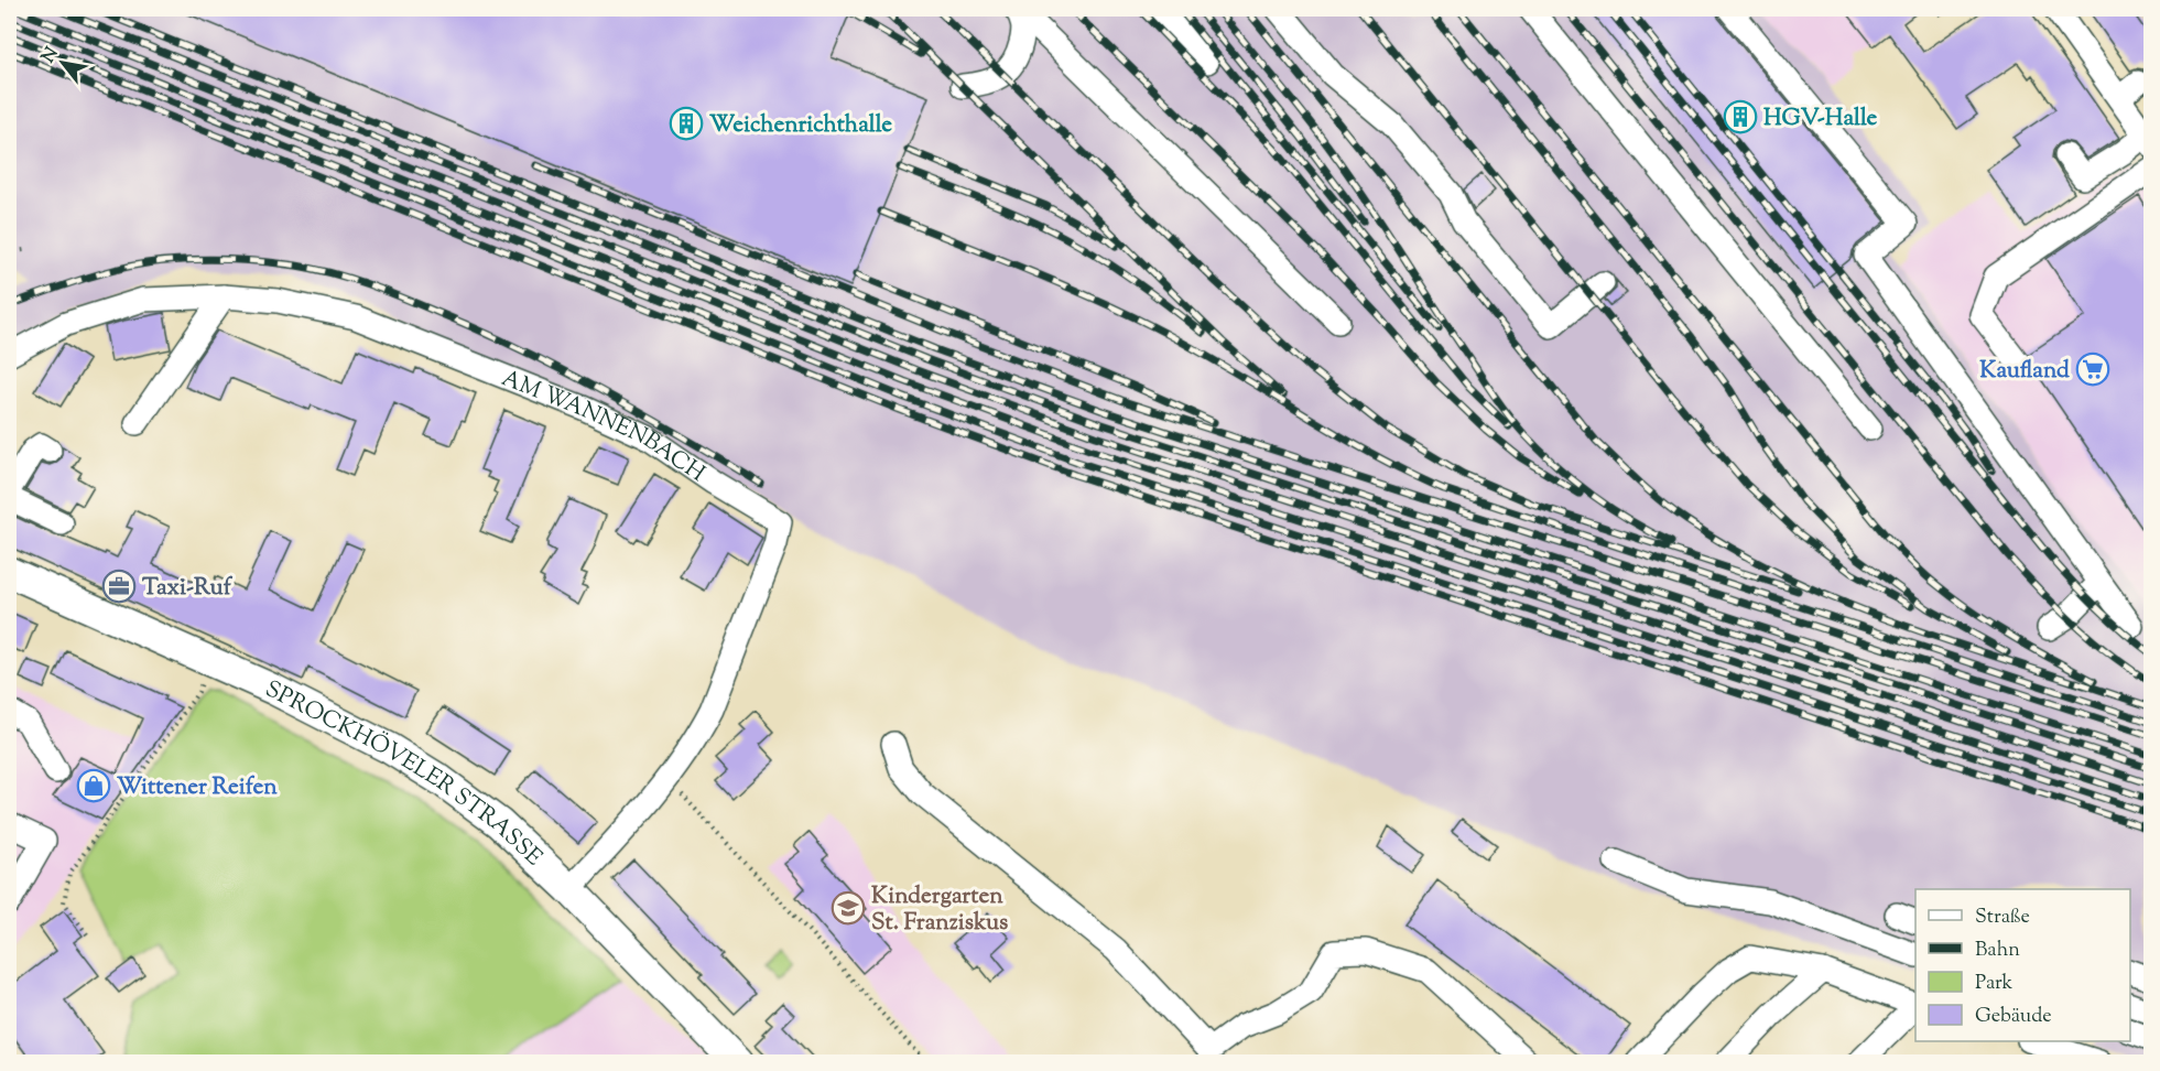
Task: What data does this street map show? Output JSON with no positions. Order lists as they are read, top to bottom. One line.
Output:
{"streets":{"main road":["SPROCKHÖVELER STRASSE"],"street":["AM WANNENBACH"]},"crossings":[["AM WANNENBACH","SPROCKHÖVELER STRASSE"]],"places":{"building":["HGV-Halle","Weichenrichthalle"],"supermarket":["Kaufland"],"office":["Taxi-Ruf"],"shop":["Wittener Reifen"],"school or university":["Kindergarten St. Franziskus"]},"legend":["Straße","Bahn","Park","Gebäude"],"north":"top left"}
